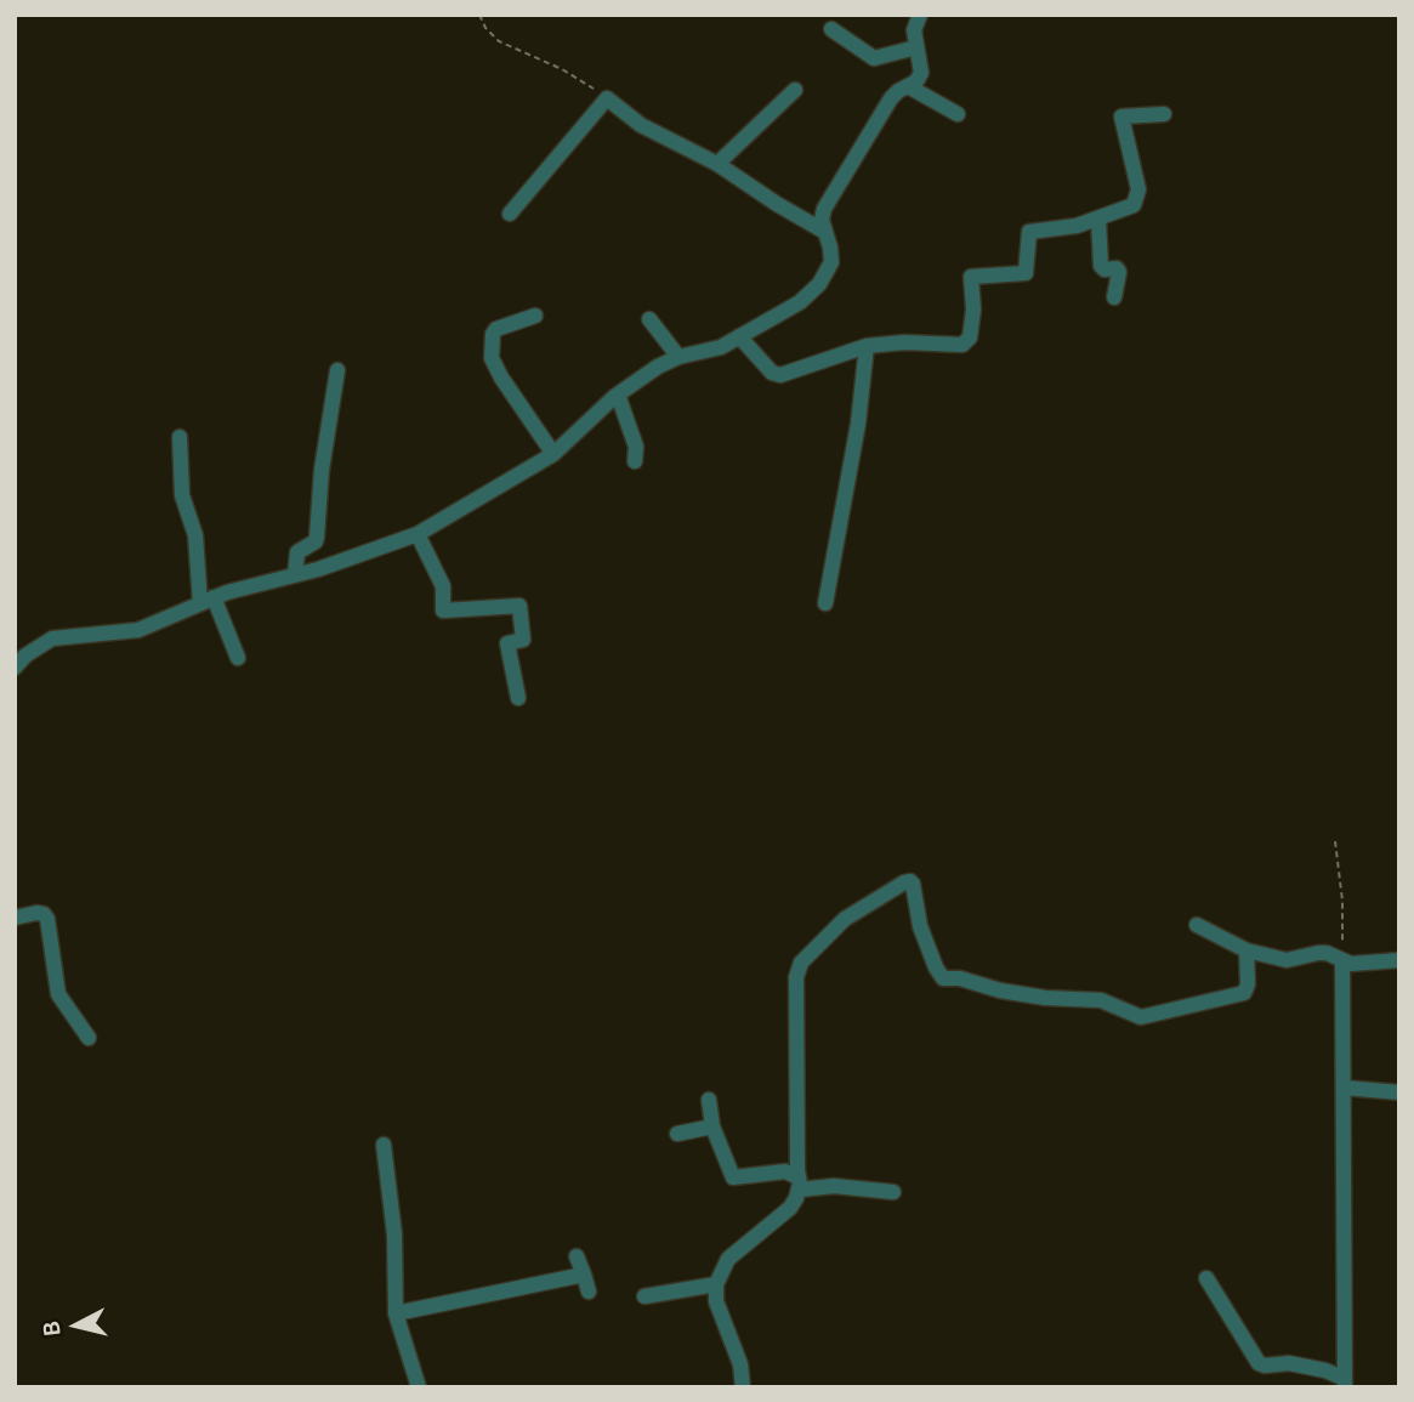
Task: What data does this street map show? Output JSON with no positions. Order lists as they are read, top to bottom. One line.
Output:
{"north":"left"}
